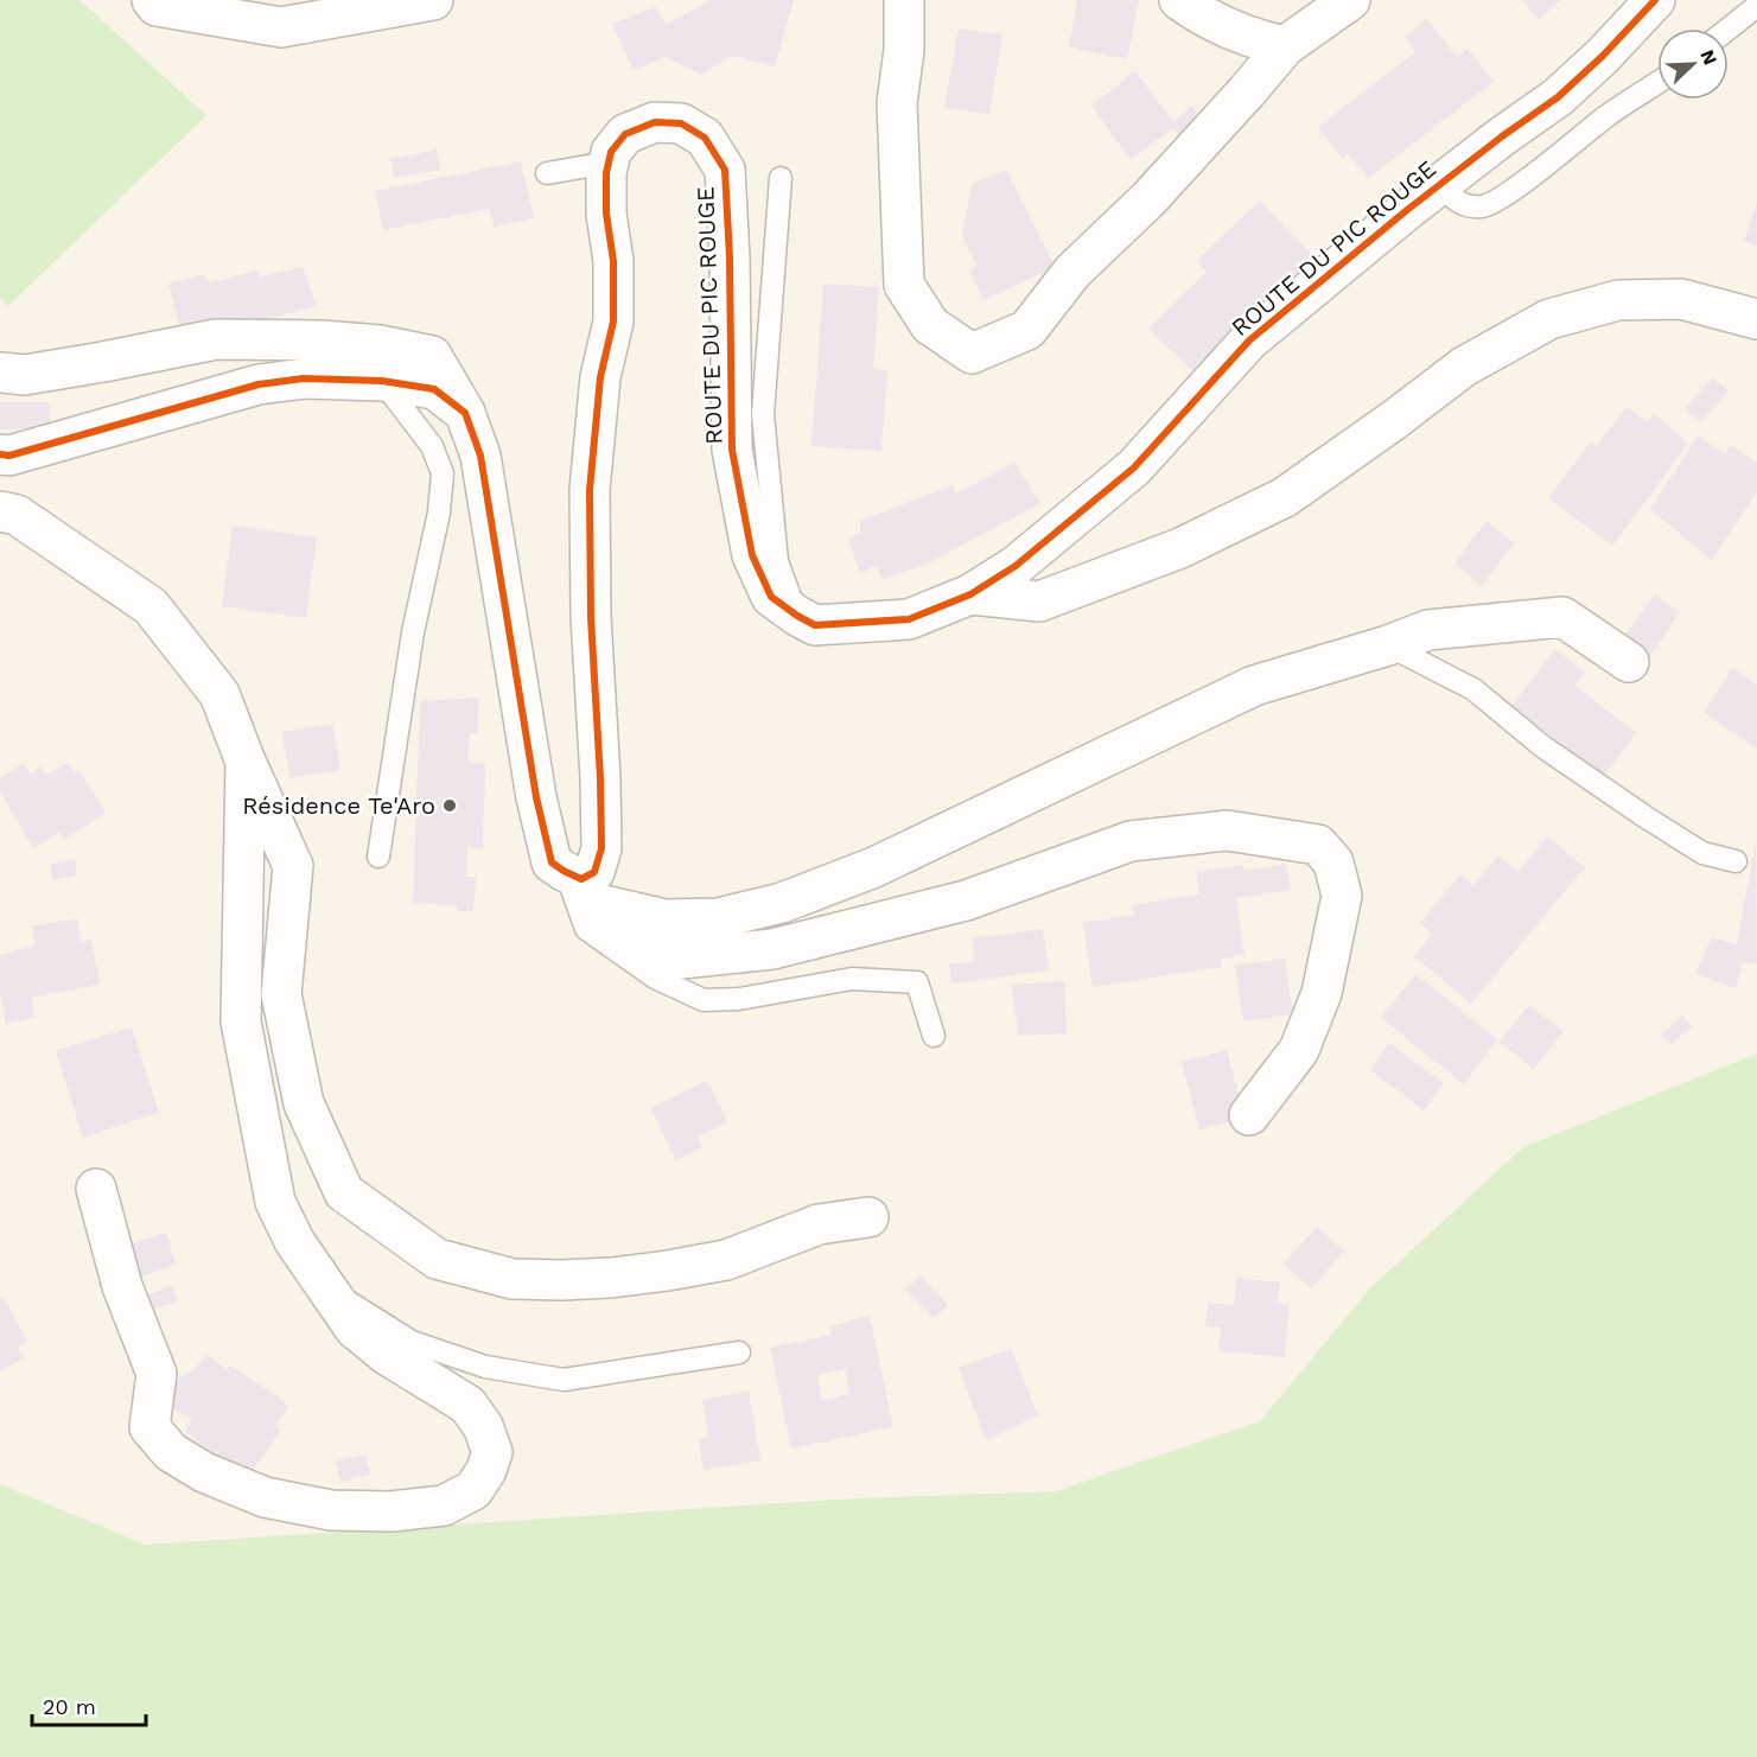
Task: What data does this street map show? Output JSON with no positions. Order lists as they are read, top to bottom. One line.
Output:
{"streets":{"street":["ROUTE DU PIC ROUGE"]},"places":["Résidence Te'Aro"],"scale_bar":"20 m","north":"top right"}
